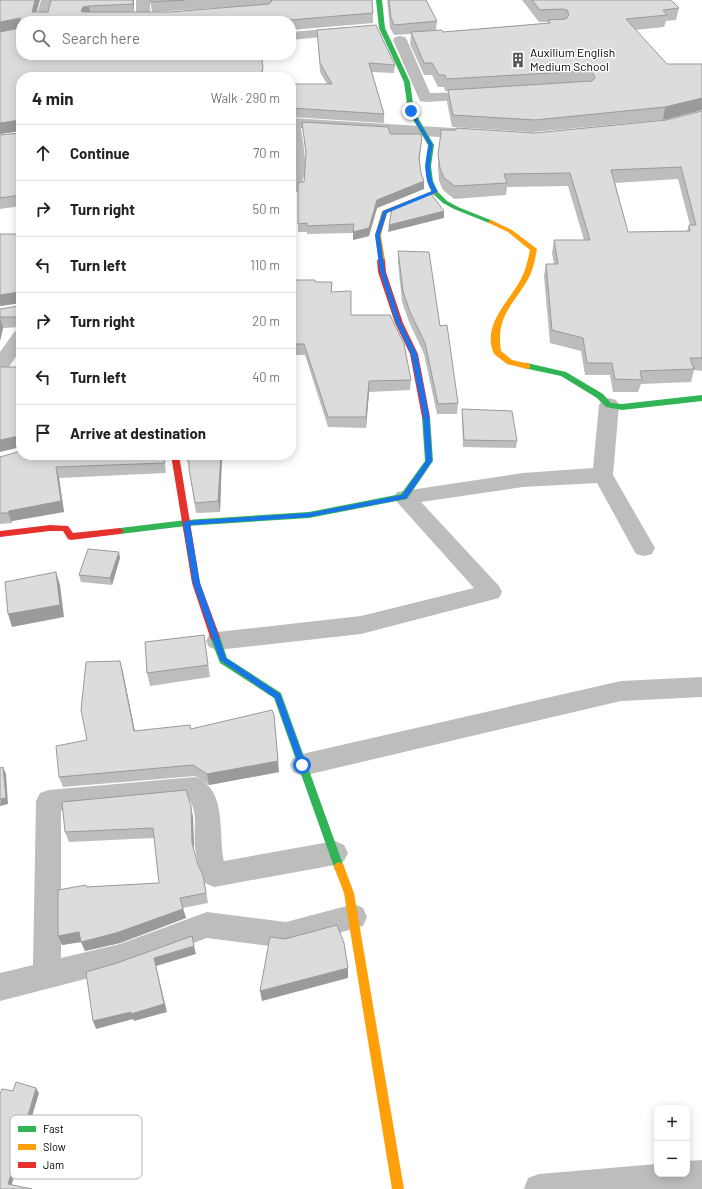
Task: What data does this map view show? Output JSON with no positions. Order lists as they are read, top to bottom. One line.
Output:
{"places":{"building":["Auxilium English Medium School"]},"legend":["Fast","Slow","Jam"],"page":{"search":"Search here","heading":["4 min","Walk · 290 m"],"list":[["Continue","70 m"],["Turn right","50 m"],["Turn left","110 m"],["Turn right","20 m"],["Turn left","40 m"],"Arrive at destination"],"map_buttons":["+","−"]}}
